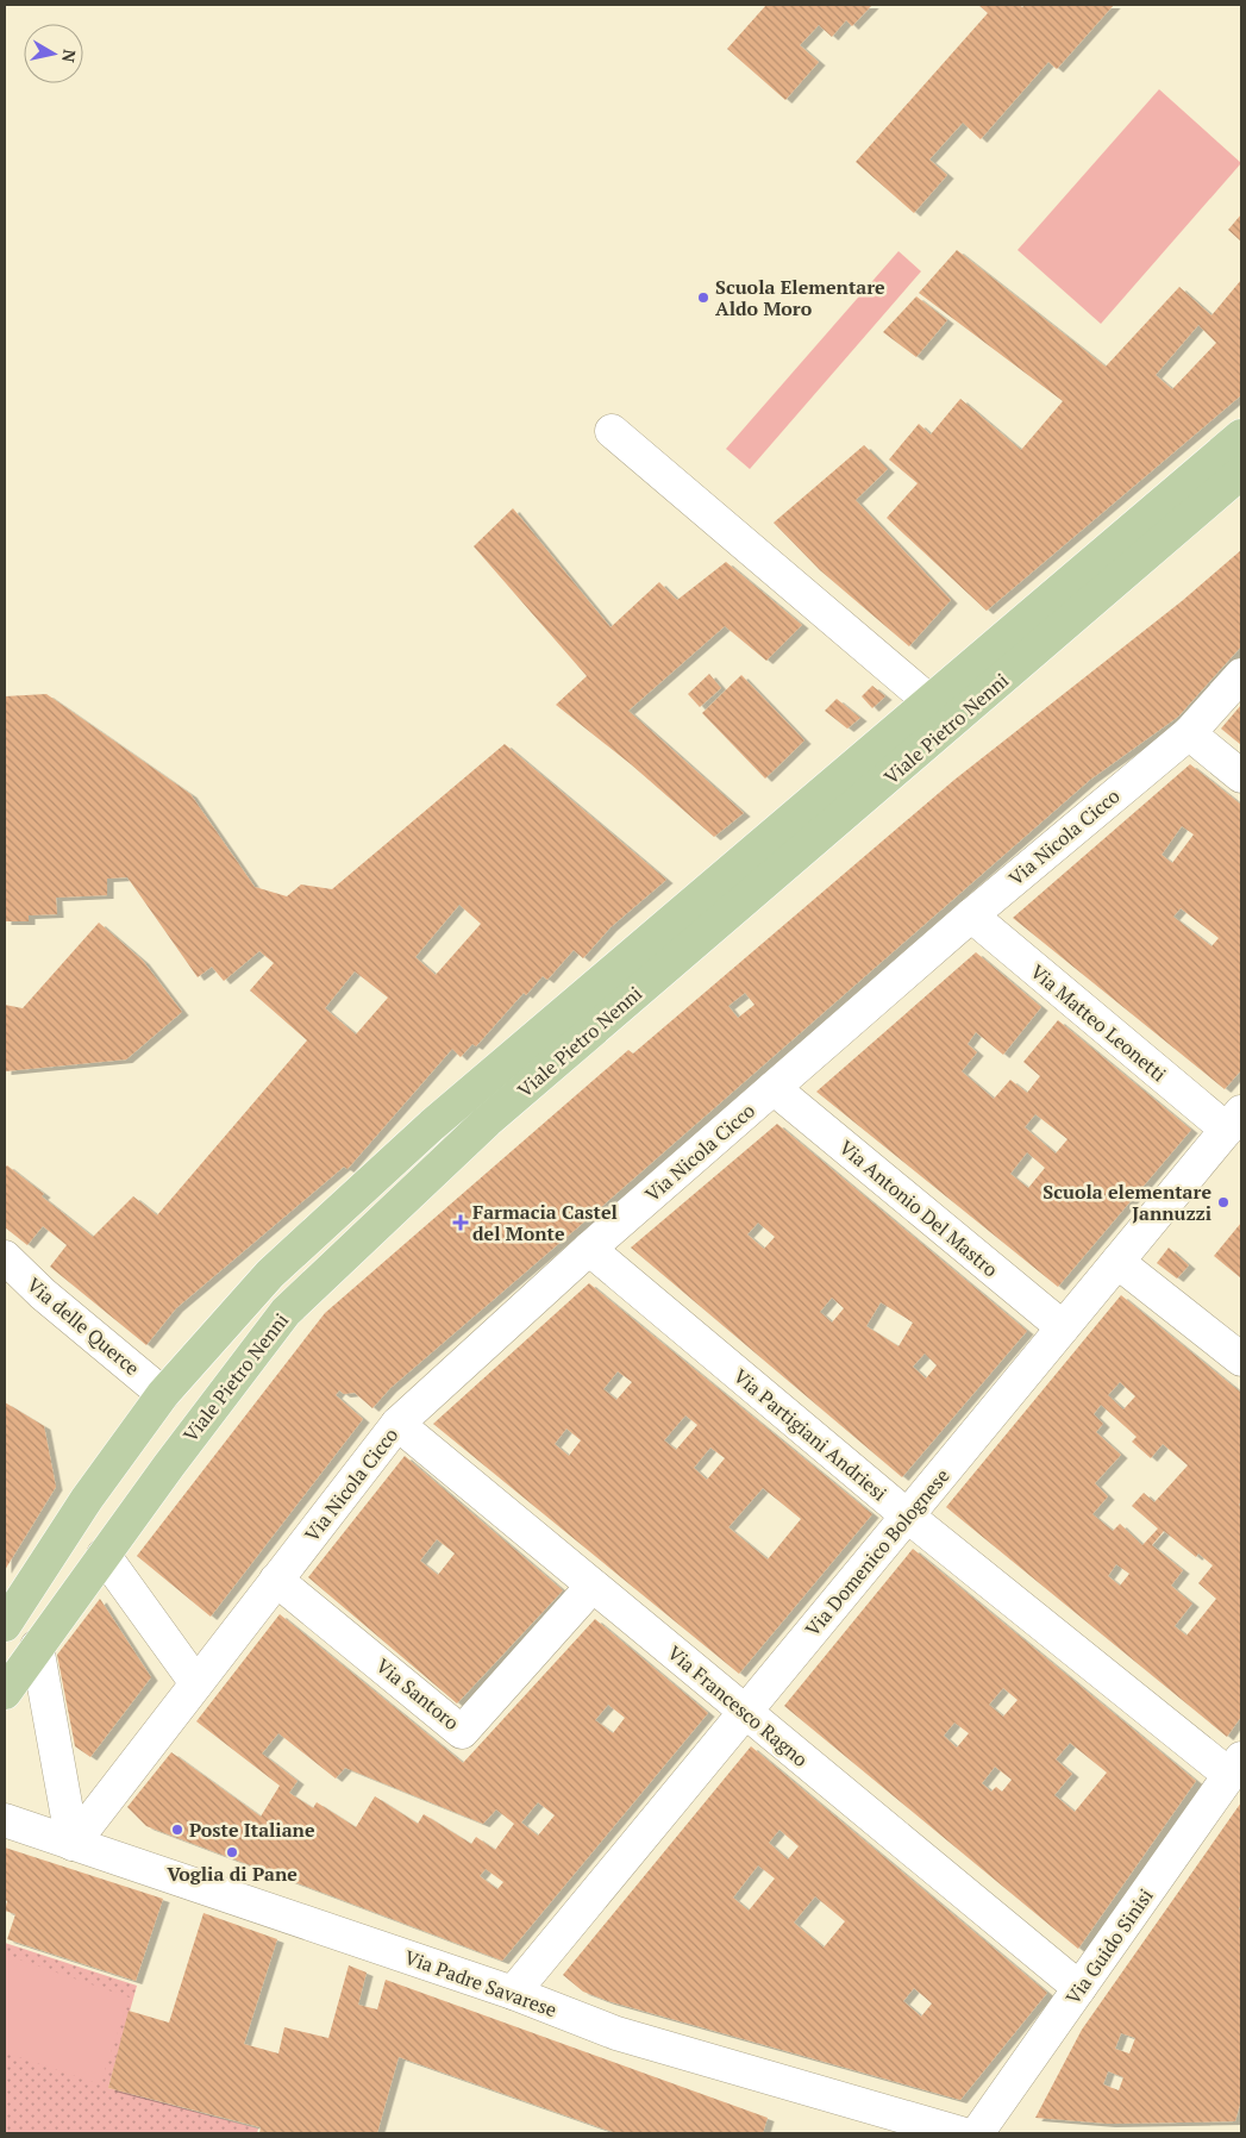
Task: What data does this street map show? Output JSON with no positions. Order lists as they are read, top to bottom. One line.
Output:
{"streets":{"main road":["Viale Pietro Nenni"],"street":["Via Nicola Cicco","Via Matteo Leonetti","Via Antonio Del Mastro","Via delle Querce","Via Partigiani Andriesi","Via Domenico Bolognese","Via Santoro","Via Francesco Ragno","Via Guido Sinisi","Via Padre Savarese"]},"crossings":[["Viale Pietro Nenni","Via delle Querce"],["Via Nicola Cicco","Via Matteo Leonetti"],["Via Nicola Cicco","Via Antonio Del Mastro"],["Via Nicola Cicco","Via Partigiani Andriesi"],["Via Nicola Cicco","Via Santoro"],["Via Nicola Cicco","Via Francesco Ragno"],["Via Nicola Cicco","Via Padre Savarese"],["Via Matteo Leonetti","Via Domenico Bolognese"],["Via Antonio Del Mastro","Via Domenico Bolognese"],["Via Partigiani Andriesi","Via Domenico Bolognese"],["Via Partigiani Andriesi","Via Guido Sinisi"],["Via Domenico Bolognese","Via Francesco Ragno"],["Via Domenico Bolognese","Via Padre Savarese"],["Via Santoro","Via Francesco Ragno"],["Via Francesco Ragno","Via Guido Sinisi"]],"places":{"other":["Scuola Elementare Aldo Moro","Scuola elementare Jannuzzi","Poste Italiane","Voglia di Pane"],"health":["Farmacia Castel del Monte"]},"north":"right"}
